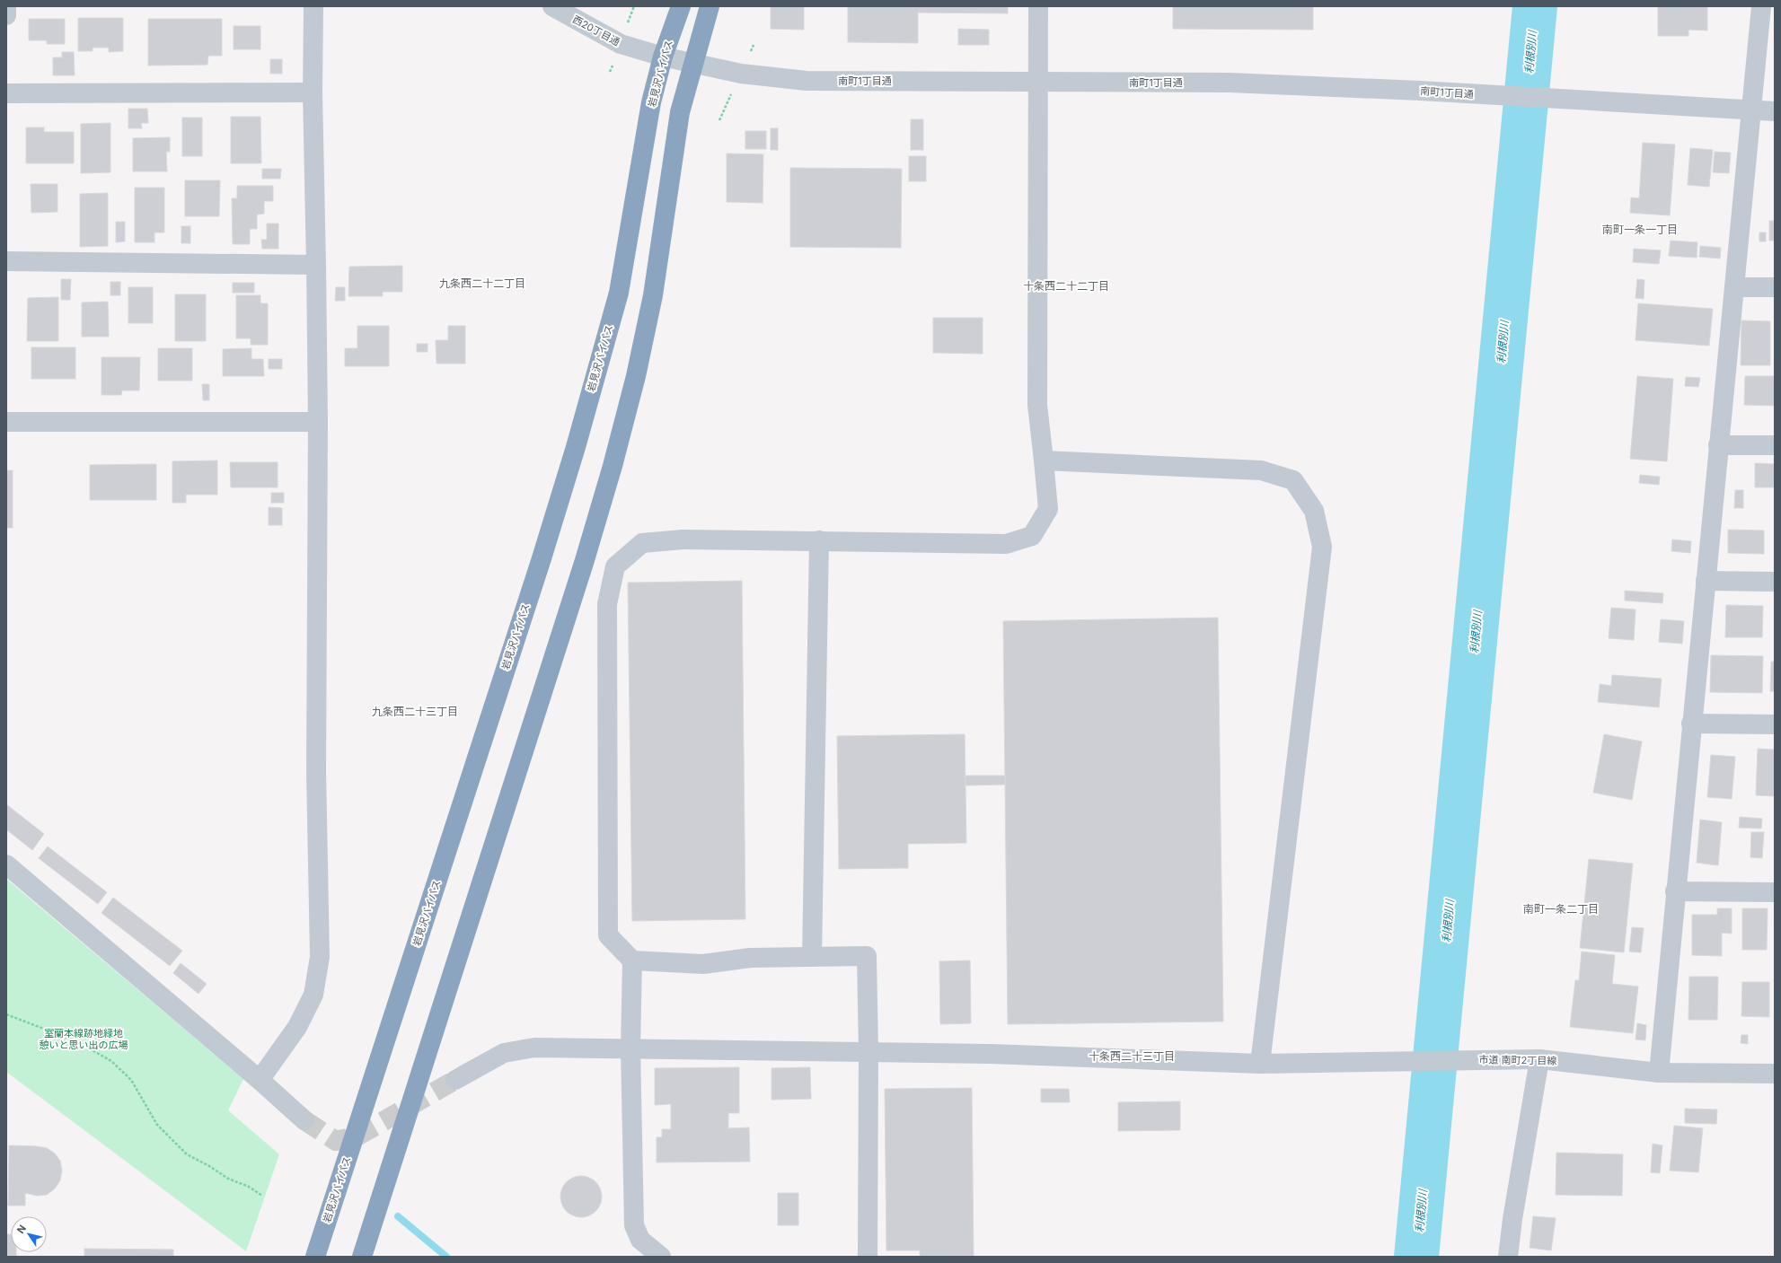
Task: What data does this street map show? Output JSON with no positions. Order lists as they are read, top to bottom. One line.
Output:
{"streets":{"highway":["岩見沢バイパス"],"street":["西20丁目通","南町1丁目通","市道 南町2丁目線"]},"crossings":[["西20丁目通","岩見沢バイパス"],["西20丁目通","南町1丁目通"]],"districts":["南町一条一丁目","九条西二十二丁目","十条西二十二丁目","九条西二十三丁目","南町一条二丁目","十条西二十三丁目"],"water":["利根別川"],"parks":["室蘭本線跡地緑地 憩いと思い出の広場"],"north":"top left"}
